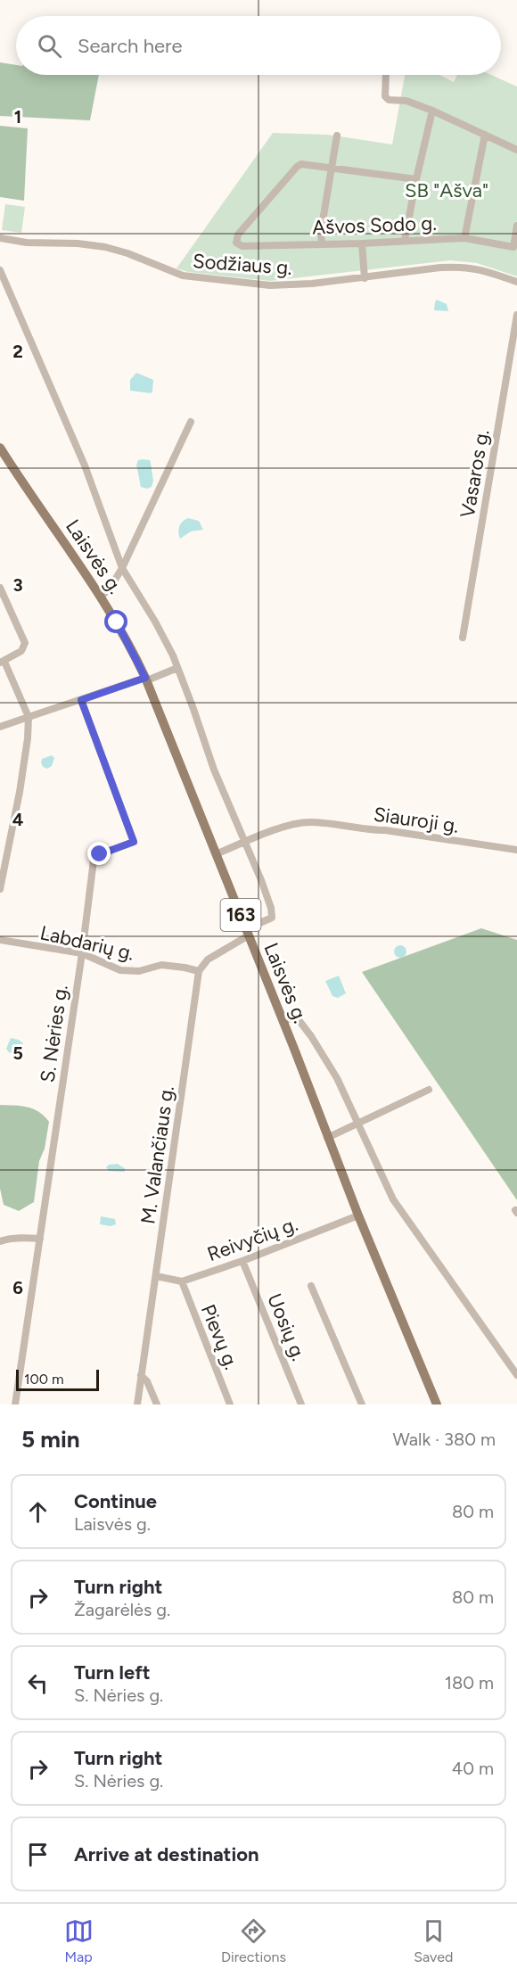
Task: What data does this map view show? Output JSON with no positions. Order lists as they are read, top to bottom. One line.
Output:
{"streets":{"main road":["Laisvės g.","163"],"street":["Ašvos Sodo g.","Sodžiaus g.","Vasaros g.","Siauroji g.","Labdarių g.","S. Nėries g.","M. Valančiaus g.","Reivyčių g.","Uosių g.","Pievų g."]},"crossings":[["Laisvės g.","Siauroji g."],["Laisvės g.","Reivyčių g."],["Labdarių g.","S. Nėries g."],["Labdarių g.","M. Valančiaus g."],["Reivyčių g.","Uosių g."],["Reivyčių g.","Pievų g."]],"parks":["SB \"Ašva\""],"scale_bar":"100 m","page":{"search":"Search here","scale":"100 m","heading":["5 min","Walk · 380 m"],"list":[["Continue","Laisvės g.","80 m"],["Turn right","Žagarėlės g.","80 m"],["Turn left","S. Nėries g.","180 m"],["Turn right","S. Nėries g.","40 m"],"Arrive at destination"],"nav":["Map","Directions","Saved"]},"grid":{"rows":["1","2","3","4","5","6"]}}
